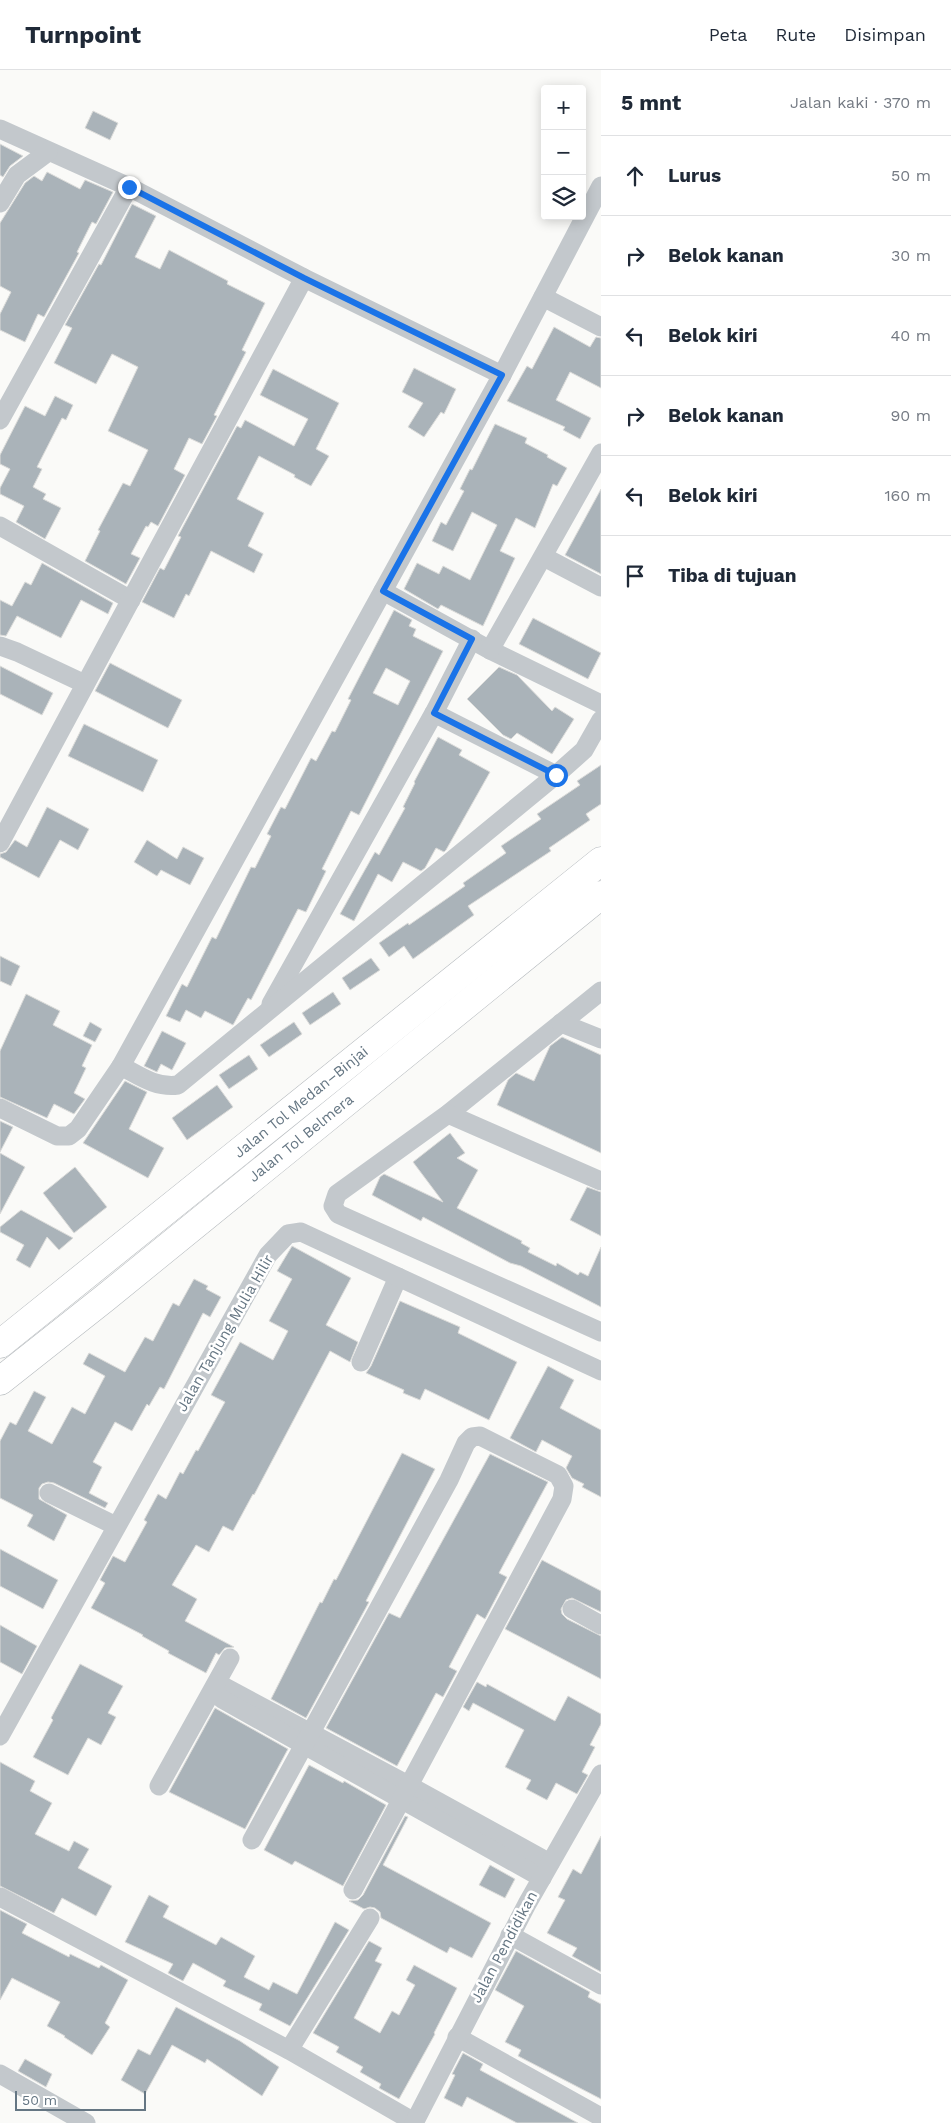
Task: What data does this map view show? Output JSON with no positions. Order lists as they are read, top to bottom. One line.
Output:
{"streets":{"highway":["Jalan Tol Medan–Binjai","Jalan Tol Belmera"],"street":["Jalan Tanjung Mulia Hilir","Jalan Pendidikan"]},"scale_bar":"50 m","page":{"header":"Turnpoint","nav":["Peta","Rute","Disimpan"],"heading":["5 mnt","Jalan kaki · 370 m"],"map_buttons":["+","−"],"list":[["Lurus","50 m"],["Belok kanan","30 m"],["Belok kiri","40 m"],["Belok kanan","90 m"],["Belok kiri","160 m"],"Tiba di tujuan"],"scale":"50 m"}}
